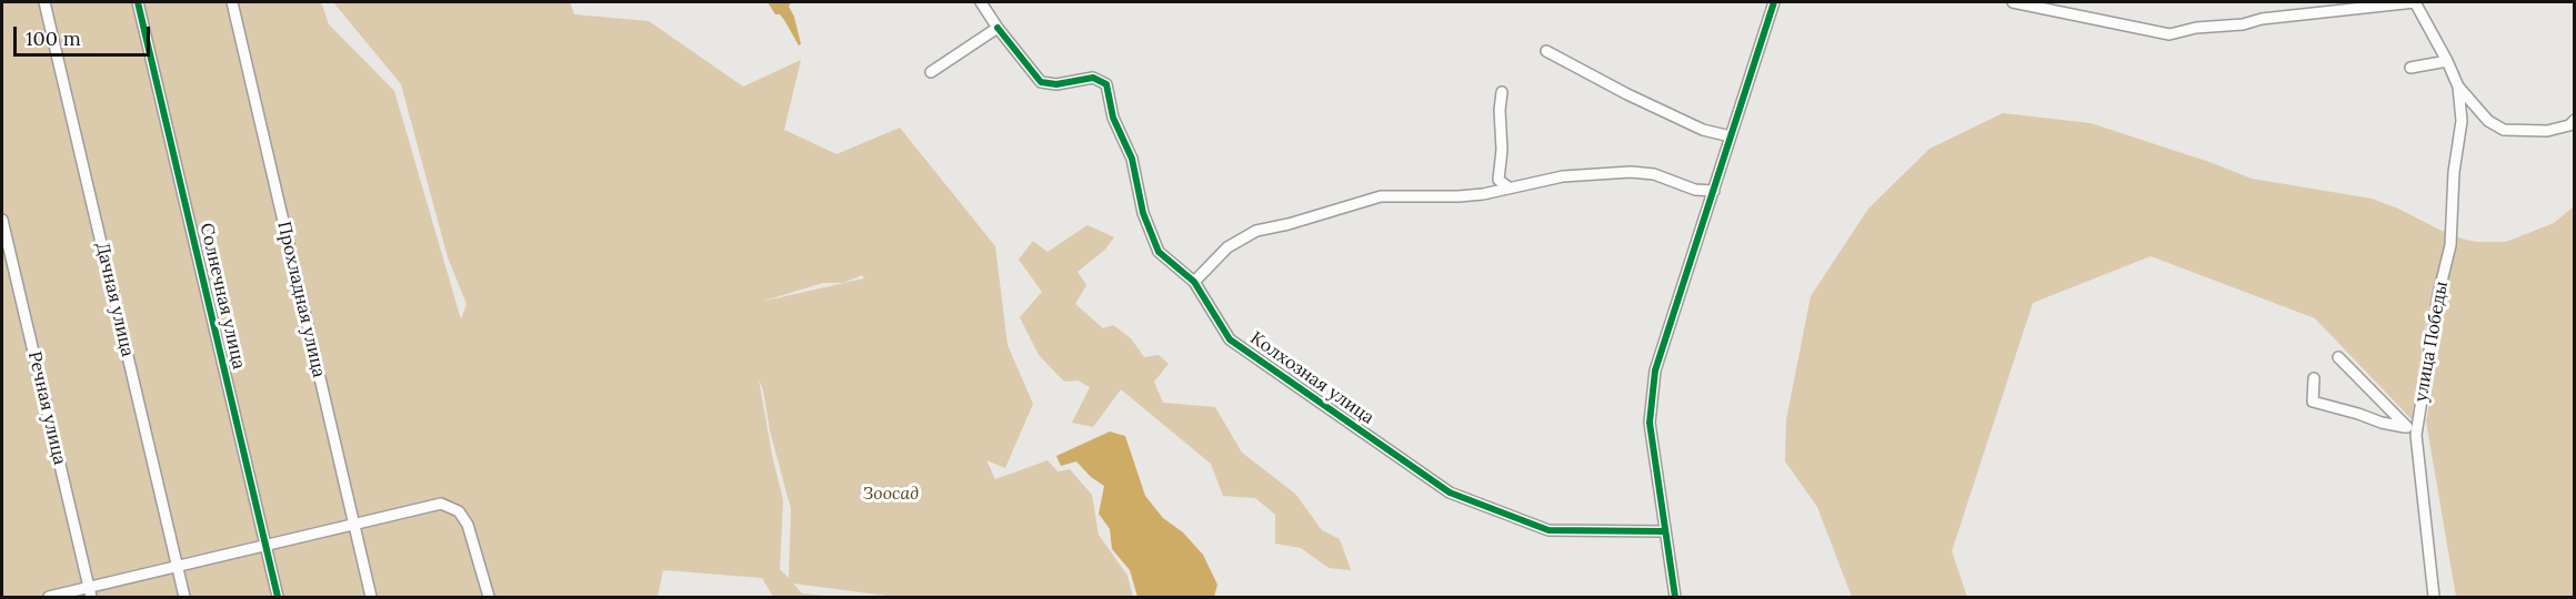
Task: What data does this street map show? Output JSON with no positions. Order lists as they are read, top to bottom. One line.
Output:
{"streets":{"street":["Солнечная улица","Дачная улица","Прохладная улица","улица Победы","Колхозная улица","Речная улица"]},"parks":["Зоосад"],"scale_bar":"100 m"}
